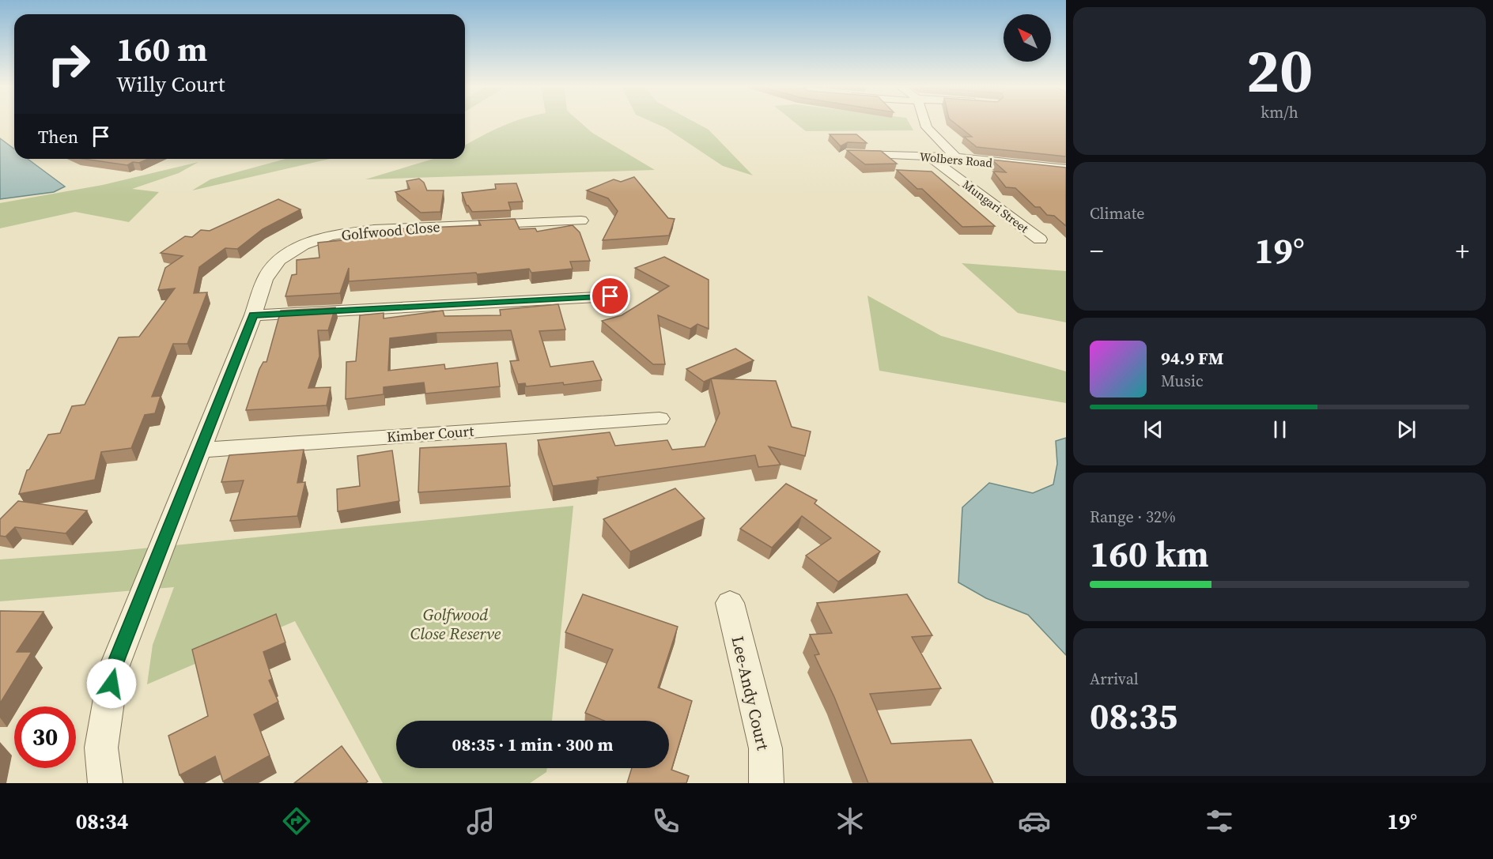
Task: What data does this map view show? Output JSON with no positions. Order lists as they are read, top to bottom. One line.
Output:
{"streets":{"street":["Wolbers Road","Mungari Street","Golfwood Close","Kimber Court","Lee-Andy Court"]},"crossings":[["Wolbers Road","Mungari Street"],["Golfwood Close","Kimber Court"]],"parks":["Golfwood Close Reserve"],"north":"top left","page":{"tile":[["20","km/h"],"Climate",["Range · 32%","160 km"],["Arrival","08:35"]],"turn":["160 m","Willy Court"],"then":"Then","heat":["−","19°","+"],"song":["94.9 FM","Music"],"limit":"30","trip":"08:35 · 1 min · 300 m","tabs":["08:34","19°"]}}
